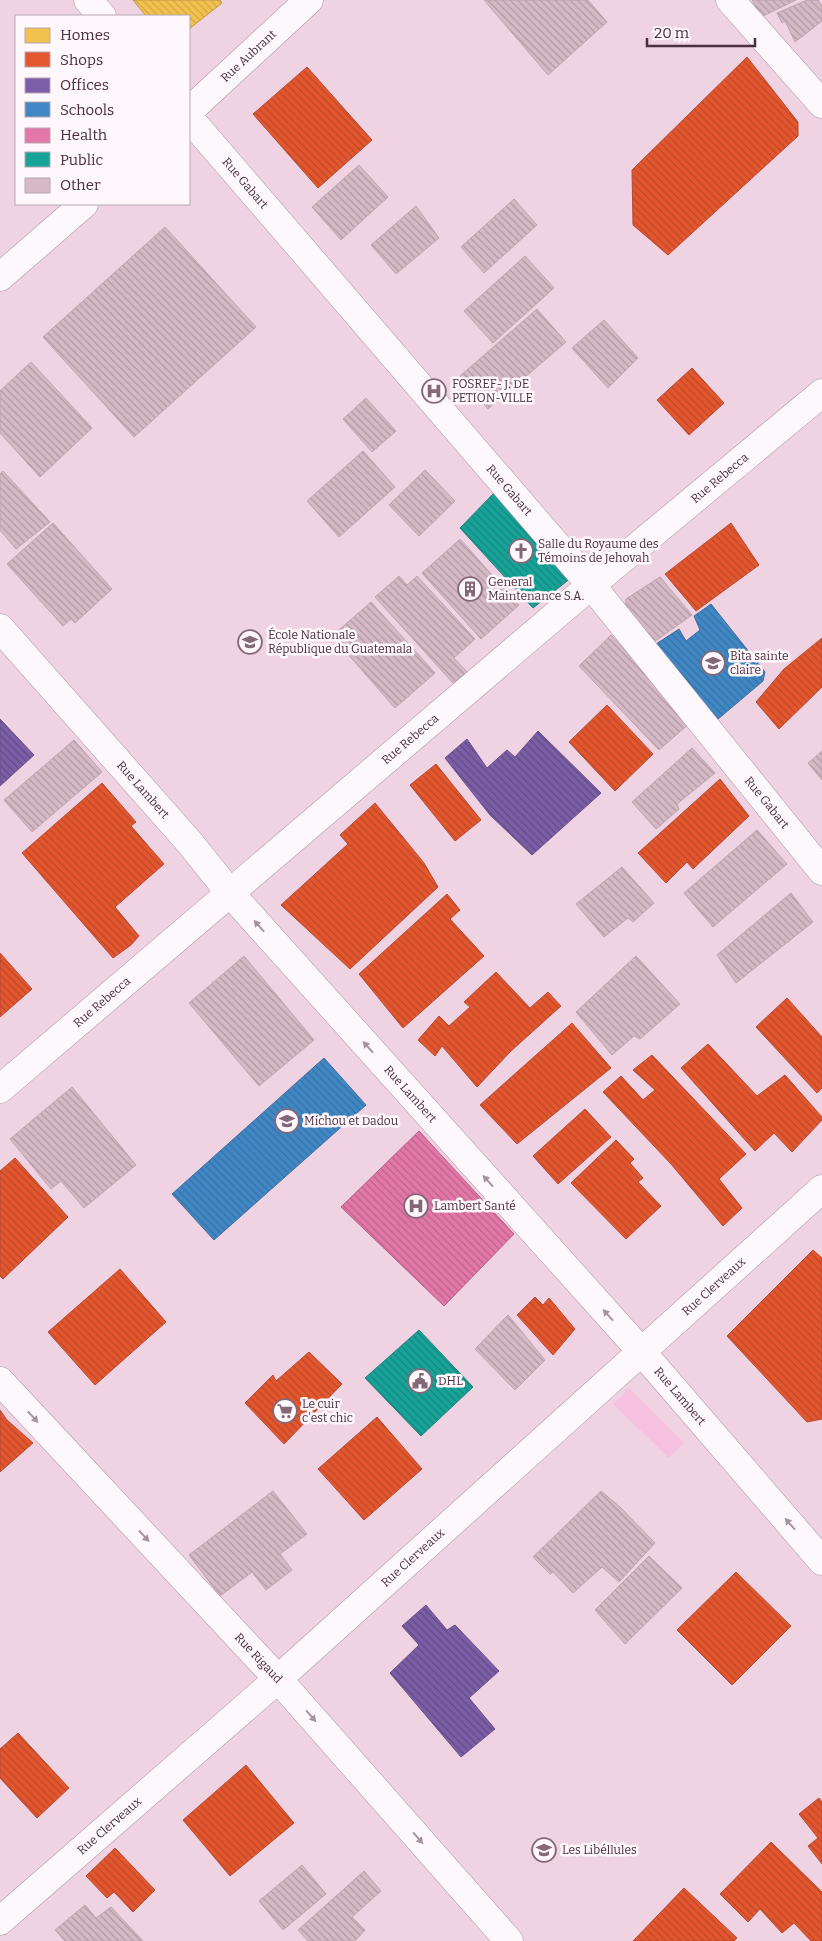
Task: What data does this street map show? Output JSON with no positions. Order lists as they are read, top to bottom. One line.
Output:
{"streets":{"street":["Rue Aubrant","Rue Gabart","Rue Rebecca","Rue Lambert","Rue Clerveaux","Rue Rigaud"]},"crossings":[["Rue Gabart","Rue Rebecca"],["Rue Rebecca","Rue Lambert"],["Rue Lambert","Rue Clerveaux"],["Rue Clerveaux","Rue Rigaud"]],"one_way":["Rue Lambert","Rue Rigaud"],"places":{"hospital":["FOSREF- J. DE PETION-VILLE","Lambert Santé"],"church":["Salle du Royaume des Témoins de Jehovah"],"building":["General Maintenance S.A."],"school or university":["École Nationale République du Guatemala","Bita sainte claire","Michou et Dadou","Les Libéllules"],"public building":["DHL"],"supermarket":["Le cuir c'est chic"]},"legend":["Homes","Shops","Offices","Schools","Health","Public","Other"],"scale_bar":"20 m"}
